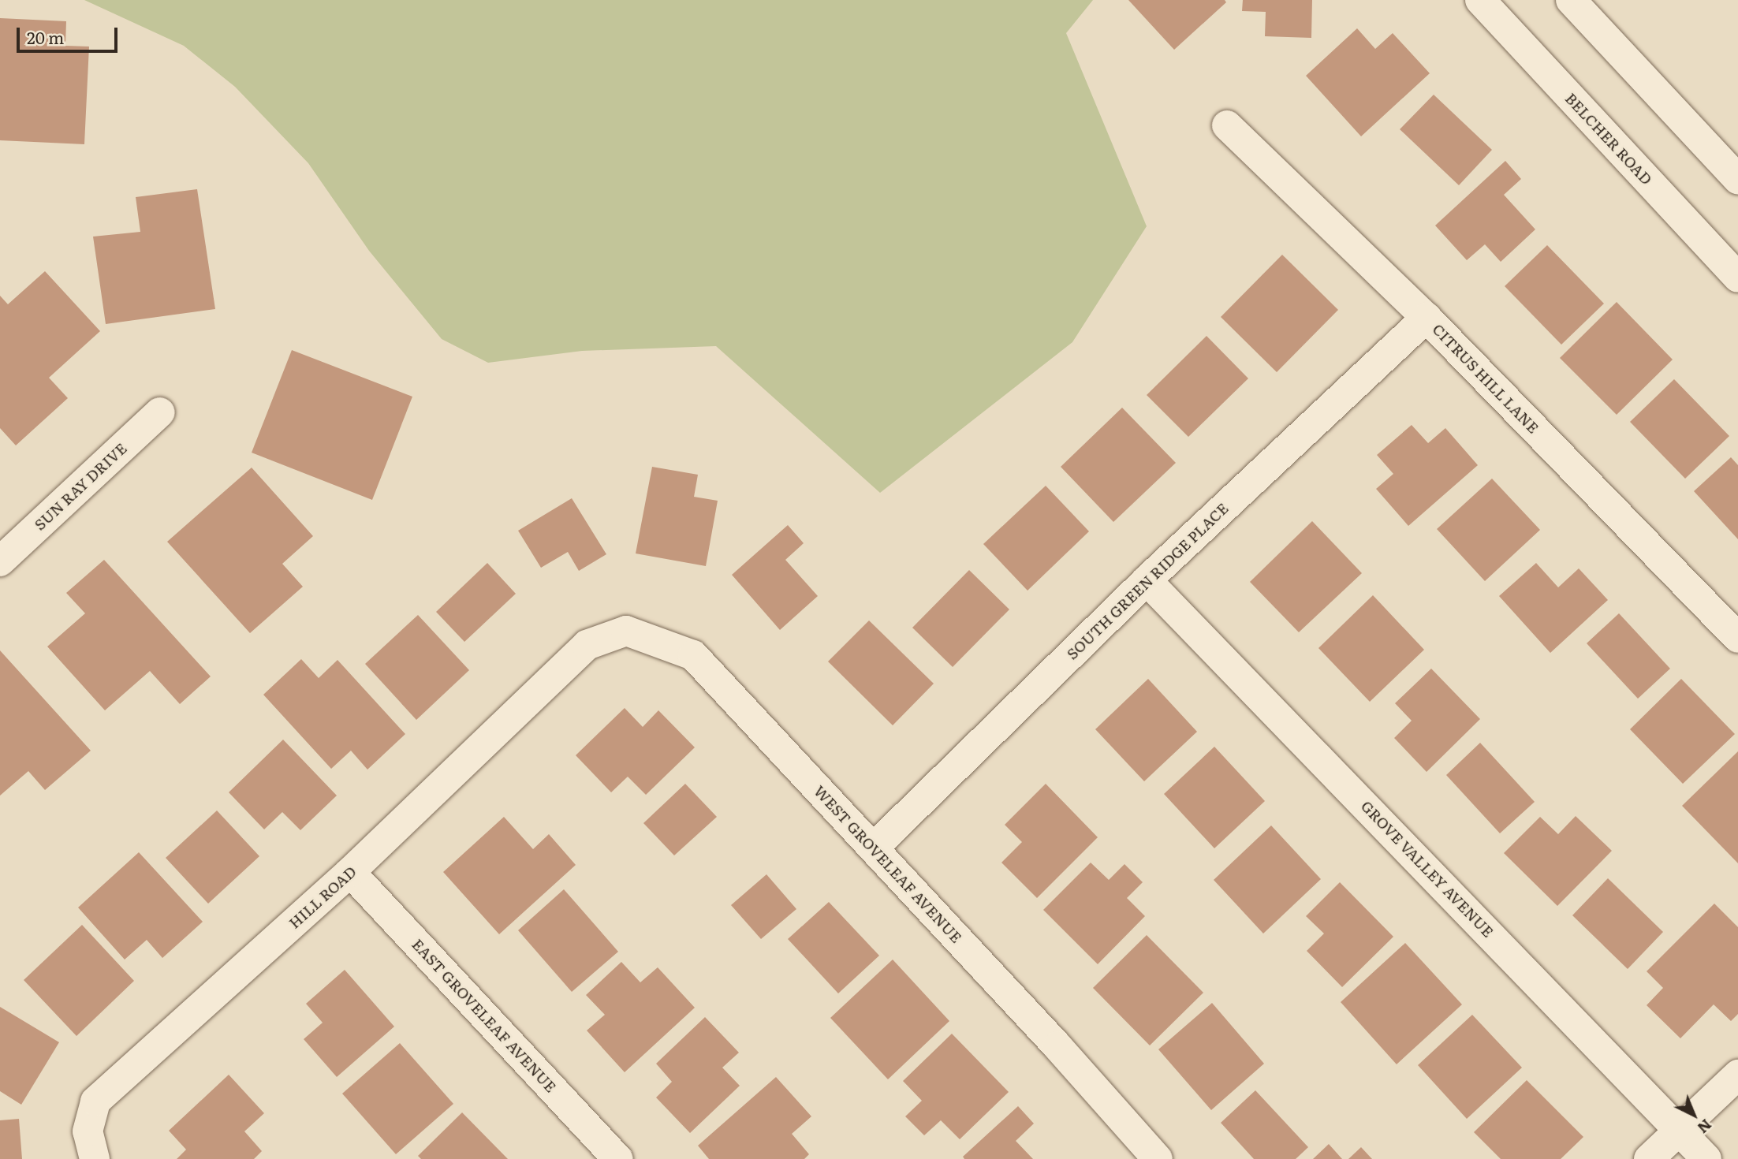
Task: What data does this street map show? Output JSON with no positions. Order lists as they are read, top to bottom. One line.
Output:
{"streets":{"street":["BELCHER ROAD","CITRUS HILL LANE","SUN RAY DRIVE","SOUTH GREEN RIDGE PLACE","WEST GROVELEAF AVENUE","GROVE VALLEY AVENUE","HILL ROAD","EAST GROVELEAF AVENUE"]},"crossings":[["CITRUS HILL LANE","SOUTH GREEN RIDGE PLACE"],["SOUTH GREEN RIDGE PLACE","WEST GROVELEAF AVENUE"],["SOUTH GREEN RIDGE PLACE","GROVE VALLEY AVENUE"],["WEST GROVELEAF AVENUE","HILL ROAD"],["HILL ROAD","EAST GROVELEAF AVENUE"]],"scale_bar":"20 m","north":"bottom right"}
